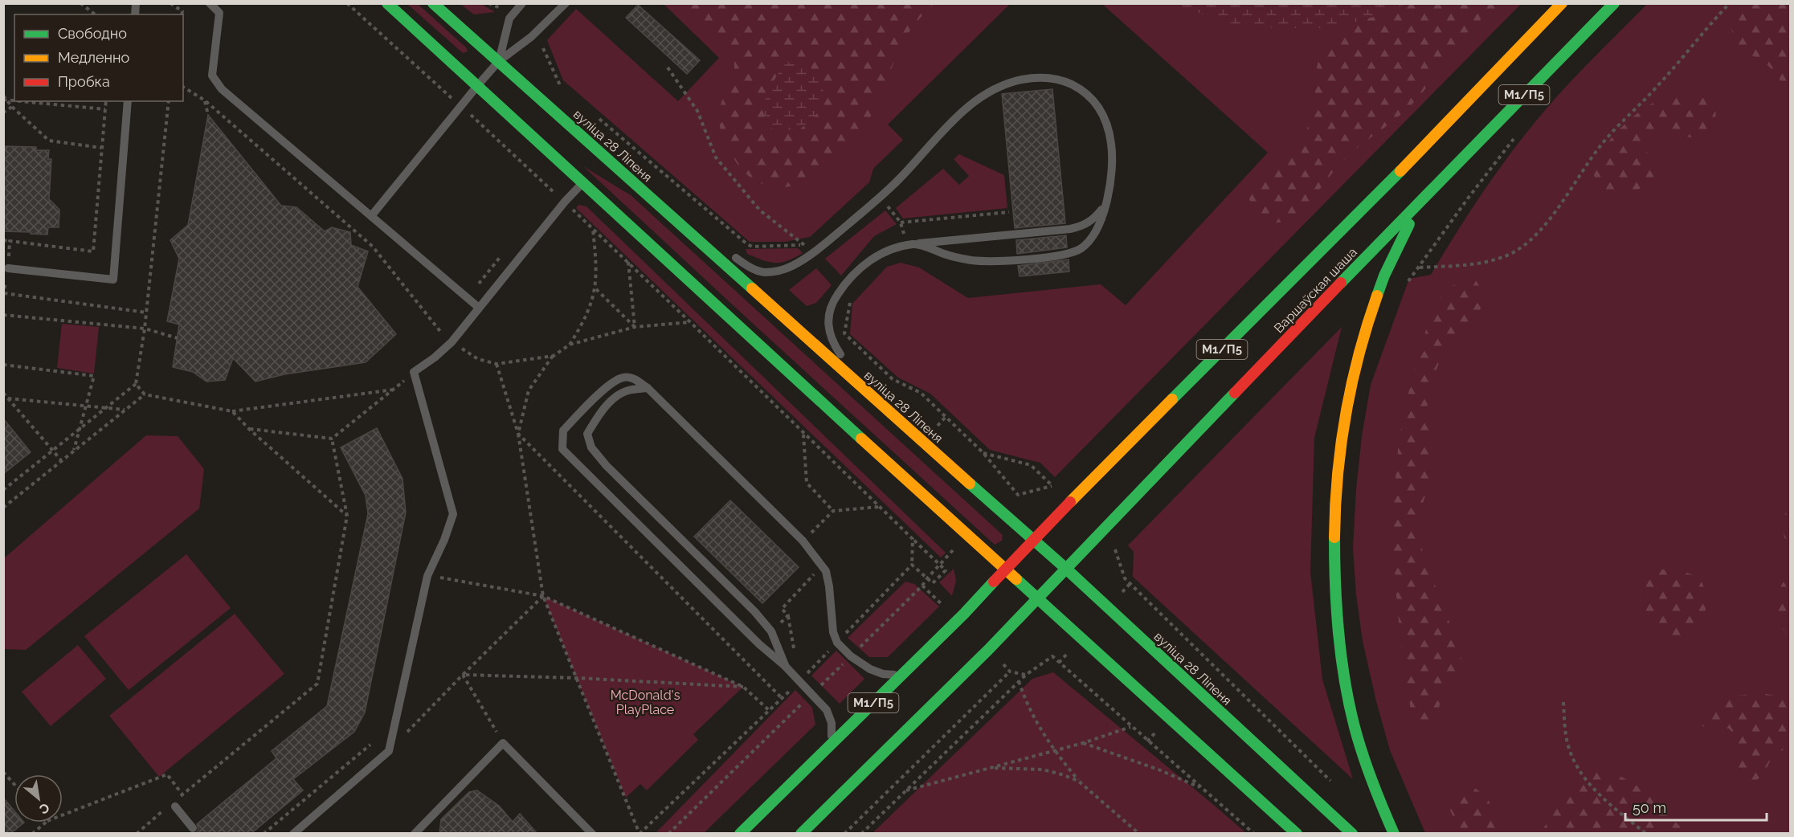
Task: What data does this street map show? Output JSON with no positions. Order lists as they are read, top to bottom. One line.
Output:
{"streets":{"main road":["М1/П5","вуліца 28 Ліпеня","Варшаўская шаша"]},"crossings":[["М1/П5","Варшаўская шаша"],["вуліца 28 Ліпеня","Варшаўская шаша"]],"parks":["McDonald's PlayPlace"],"legend":["Свободно","Медленно","Пробка"],"scale_bar":"50 m","north":"bottom right"}
